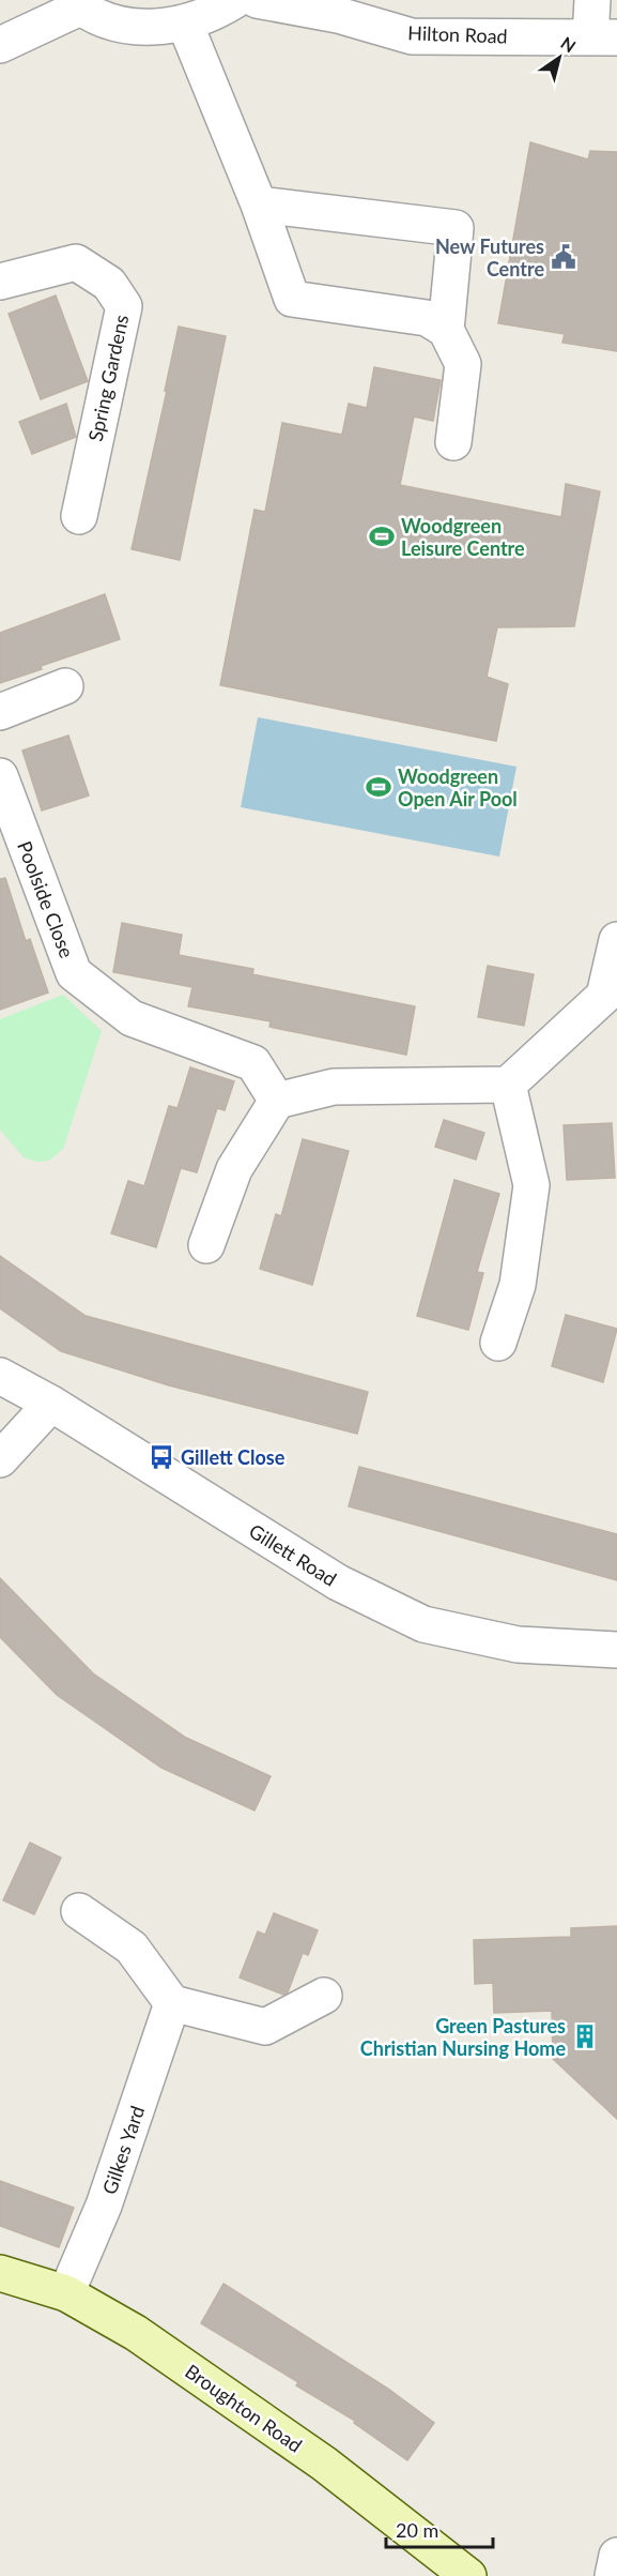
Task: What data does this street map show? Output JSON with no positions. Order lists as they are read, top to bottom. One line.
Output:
{"streets":{"main road":["Broughton Road"],"street":["Hilton Road","Spring Gardens","Poolside Close","Gillett Road","Gilkes Yard"]},"crossings":[["Gilkes Yard","Broughton Road"]],"places":{"public building":["New Futures Centre"],"sports":["Woodgreen Leisure Centre","Woodgreen Open Air Pool"],"bus stop":["Gillett Close"],"building":["Green Pastures Christian Nursing Home"]},"scale_bar":"20 m","north":"top right"}
